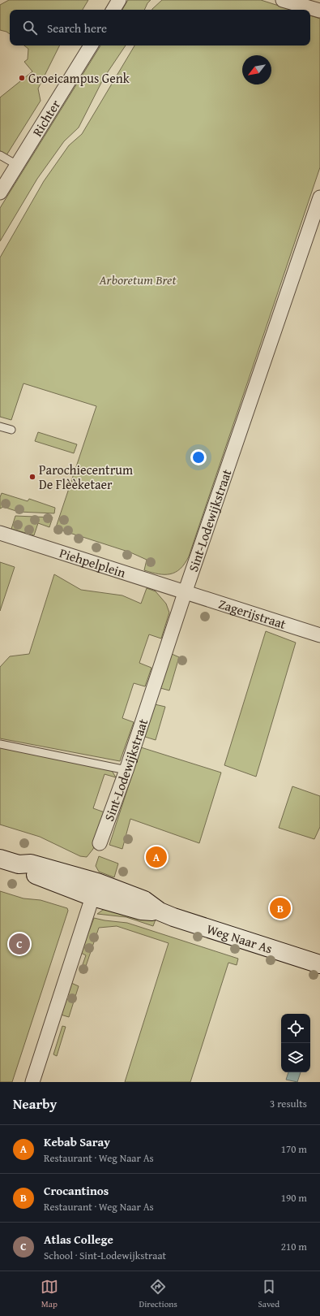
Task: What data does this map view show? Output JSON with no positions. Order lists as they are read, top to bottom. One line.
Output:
{"streets":{"main road":["Weg Naar As"],"street":["Richter","Sint-Lodewijkstraat","Piehpelplein","Zagerijstraat"]},"crossings":[["Sint-Lodewijkstraat","Piehpelplein"],["Sint-Lodewijkstraat","Zagerijstraat"],["Piehpelplein","Zagerijstraat"]],"parks":["Arboretum Bret"],"places":["Groeicampus Genk","Parochiecentrum De Flèèketaer"],"north":"bottom left","page":{"search":"Search here","pins":["A","B","C"],"heading":["Nearby","3 results"],"list":[{"mark":"A","name":"Kebab Saray","note":"Restaurant · Weg Naar As","value":"170 m"},{"mark":"B","name":"Crocantinos","note":"Restaurant · Weg Naar As","value":"190 m"},{"mark":"C","name":"Atlas College","note":"School · Sint-Lodewijkstraat","value":"210 m"}],"nav":["Map","Directions","Saved"]}}
